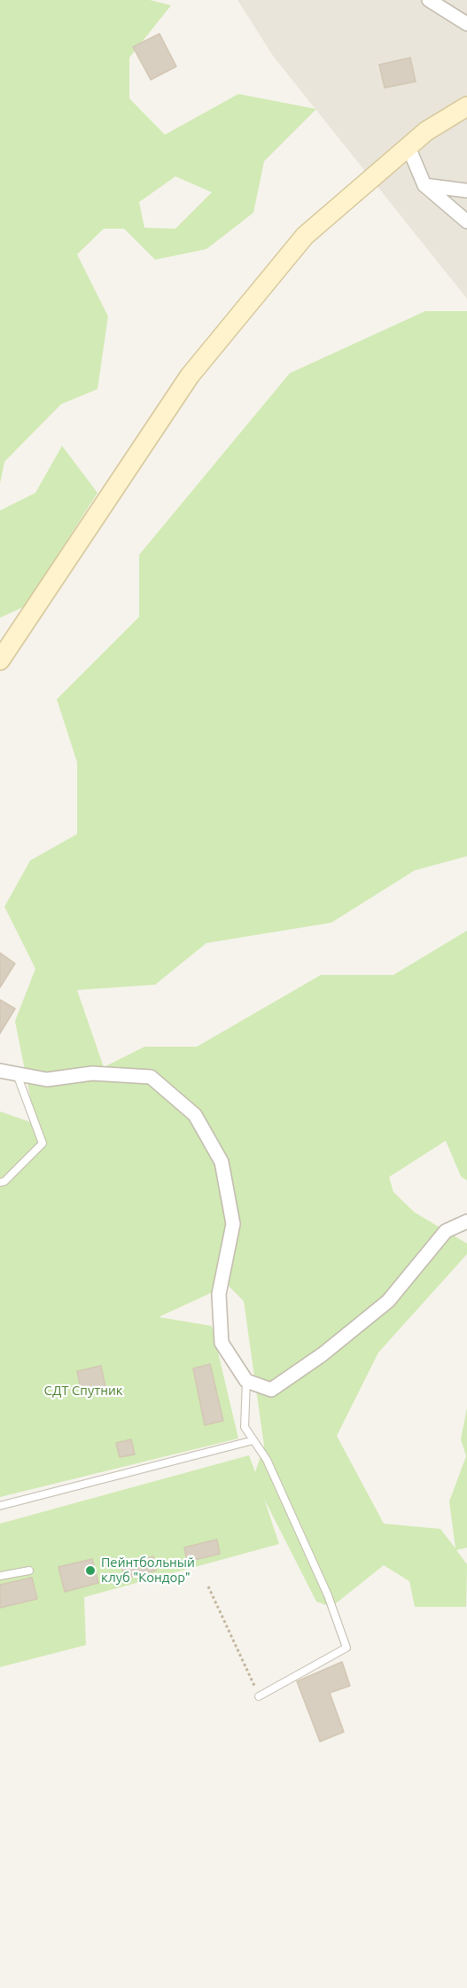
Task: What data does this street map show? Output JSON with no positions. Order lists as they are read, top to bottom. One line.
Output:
{"parks":["СДТ Спутник"],"places":["Пейнтбольный клуб \"Кондор\""]}
